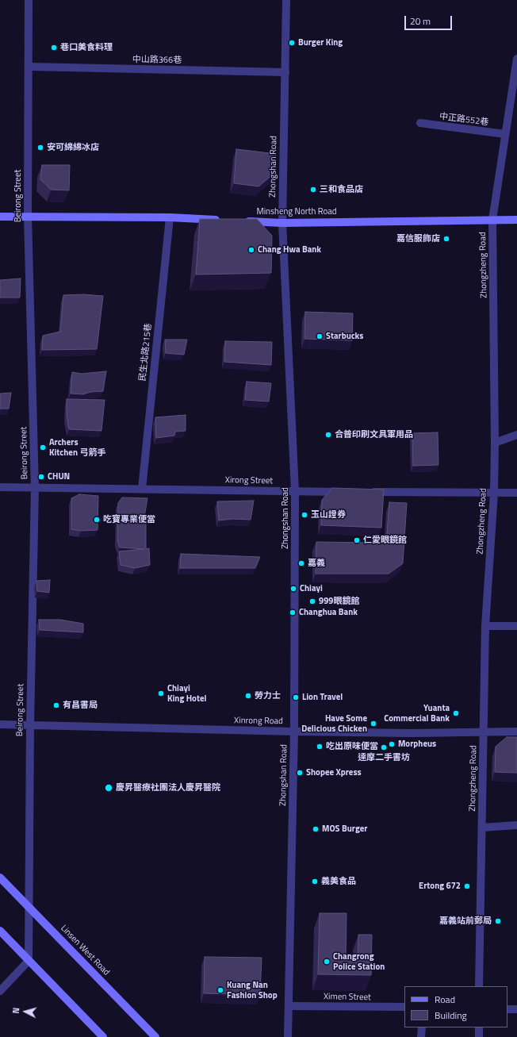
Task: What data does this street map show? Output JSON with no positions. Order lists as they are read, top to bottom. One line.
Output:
{"streets":{"main road":["Minsheng North Road","Linsen West Road"],"street":["中山路366巷","中正路552巷","Zhongshan Road","Beirong Street","Zhongzheng Road","民生北路215巷","Xirong Street","Xinrong Road","Ximen Street"]},"crossings":[["中山路366巷","Zhongshan Road"],["中山路366巷","Beirong Street"],["中正路552巷","Zhongzheng Road"],["Zhongshan Road","Minsheng North Road"],["Zhongshan Road","Xirong Street"],["Zhongshan Road","Xinrong Road"],["Zhongshan Road","Ximen Street"],["Beirong Street","Xirong Street"],["Beirong Street","Xinrong Road"],["Beirong Street","Linsen West Road"],["Minsheng North Road","Zhongzheng Road"],["Zhongzheng Road","Xinrong Road"],["民生北路215巷","Xirong Street"]],"places":["Burger King","巷口美食料理","安可綿綿冰店","三和食品店","嘉信服飾店","Chang Hwa Bank","Starbucks","合普印刷文具軍用品","Archers Kitchen 弓箭手","CHUN","玉山證券","吃寶專業便當","仁愛眼鏡館","嘉義","Chiayi","999眼鏡館","Changhua Bank","Chiayi King Hotel","勞力士","Lion Travel","有昌書局","Yuanta Commercial Bank","Have Some Delicious Chicken","Morpheus","吃出原味便當","達摩二手書坊","Shopee Xpress","慶昇醫療社團法人慶昇醫院","MOS Burger","義美食品","Ertong 672","嘉義站前郵局","Changrong Police Station","Kuang Nan Fashion Shop"],"legend":["Road","Building"],"scale_bar":"20 m","north":"left"}
